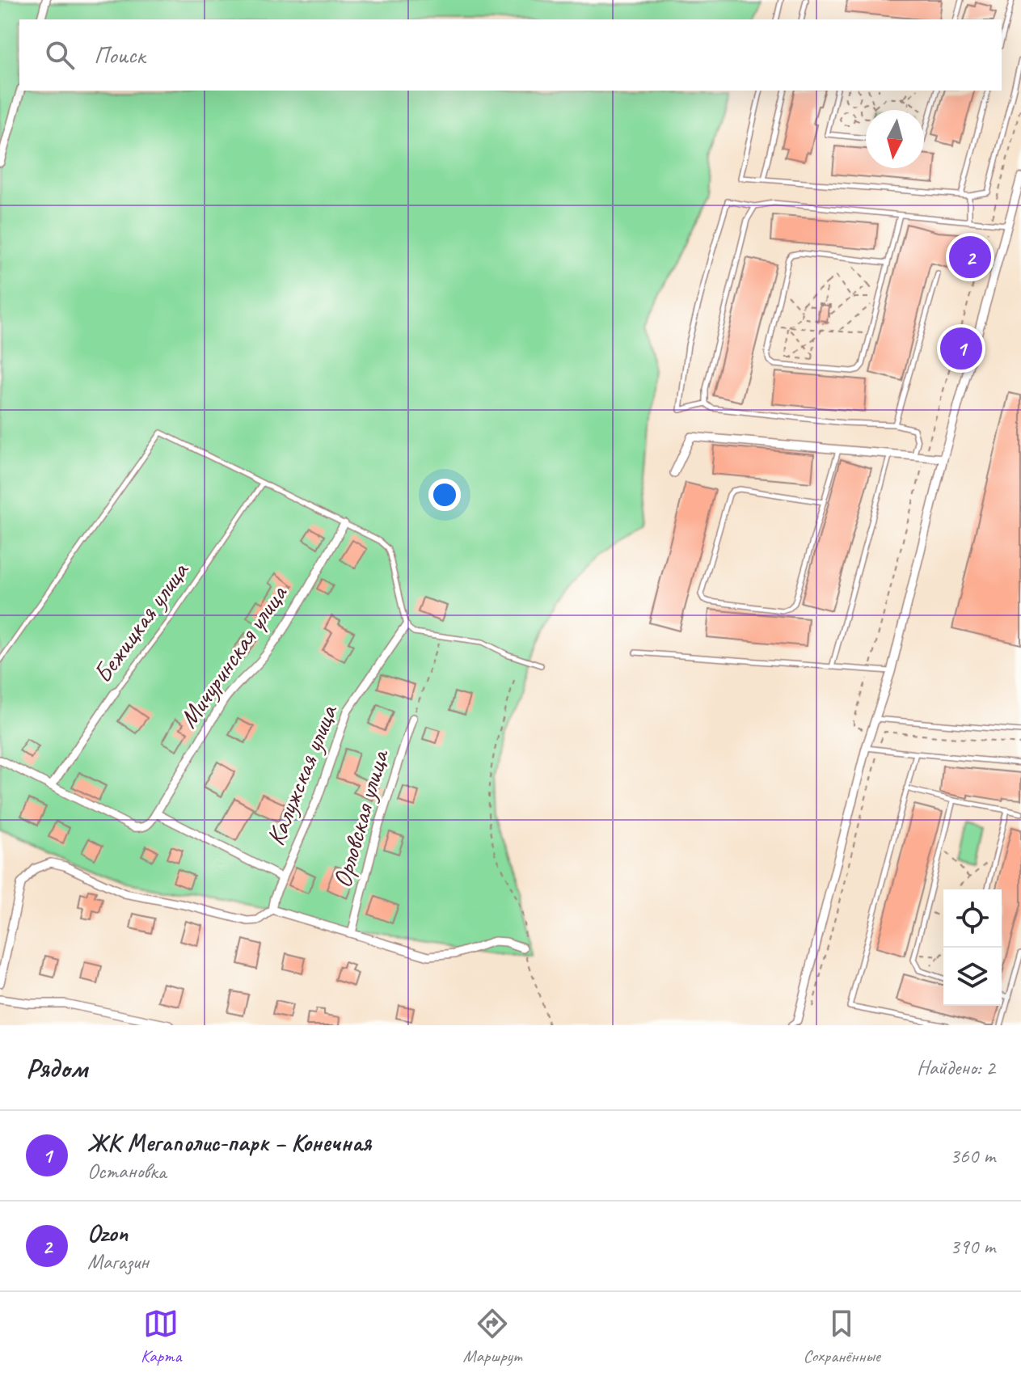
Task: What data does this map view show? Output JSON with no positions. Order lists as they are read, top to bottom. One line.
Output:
{"streets":{"street":["Бежицкая улица","Мичуринская улица","Калужская улица","Орловская улица"]},"north":"bottom","page":{"search":"Поиск","pins":["2","1"],"heading":["Рядом","Найдено: 2"],"list":[{"mark":"1","name":"ЖК Мегаполис-парк – Конечная","note":"Остановка","value":"360 m"},{"mark":"2","name":"Ozon","note":"Магазин","value":"390 m"}],"nav":["Карта","Маршрут","Сохранённые"]}}
